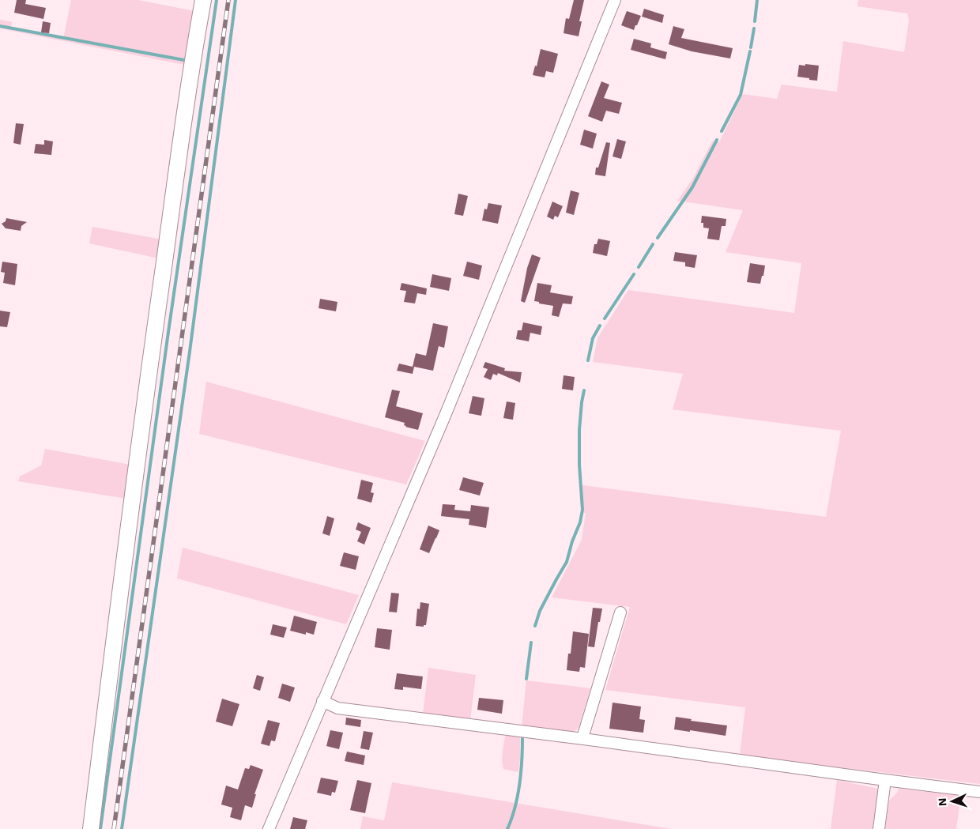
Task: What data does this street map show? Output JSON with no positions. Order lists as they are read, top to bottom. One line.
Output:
{"north":"left"}
